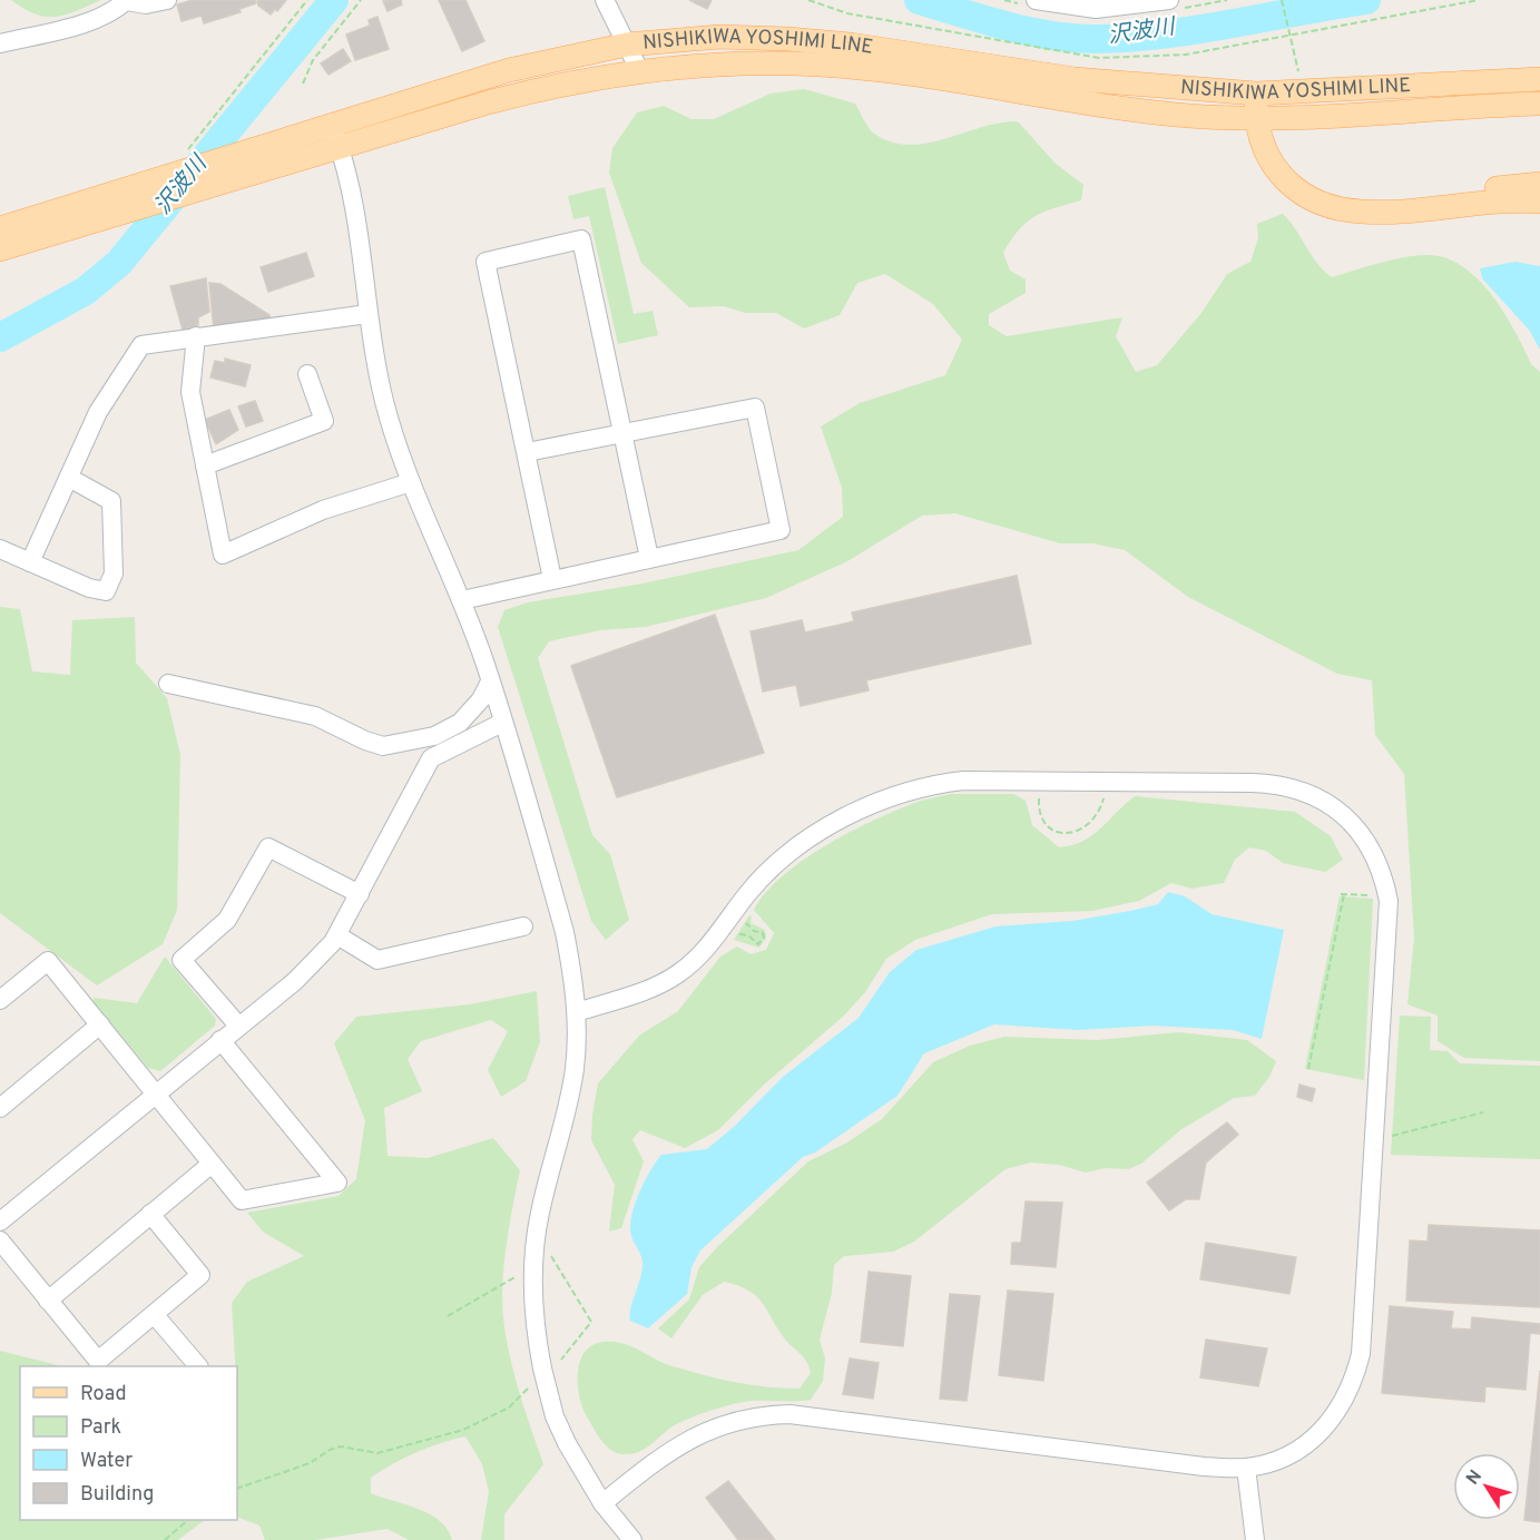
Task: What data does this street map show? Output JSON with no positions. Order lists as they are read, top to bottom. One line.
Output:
{"streets":{"main road":["NISHIKIWA YOSHIMI LINE"]},"water":["沢波川"],"legend":["Road","Park","Water","Building"],"north":"top left"}
